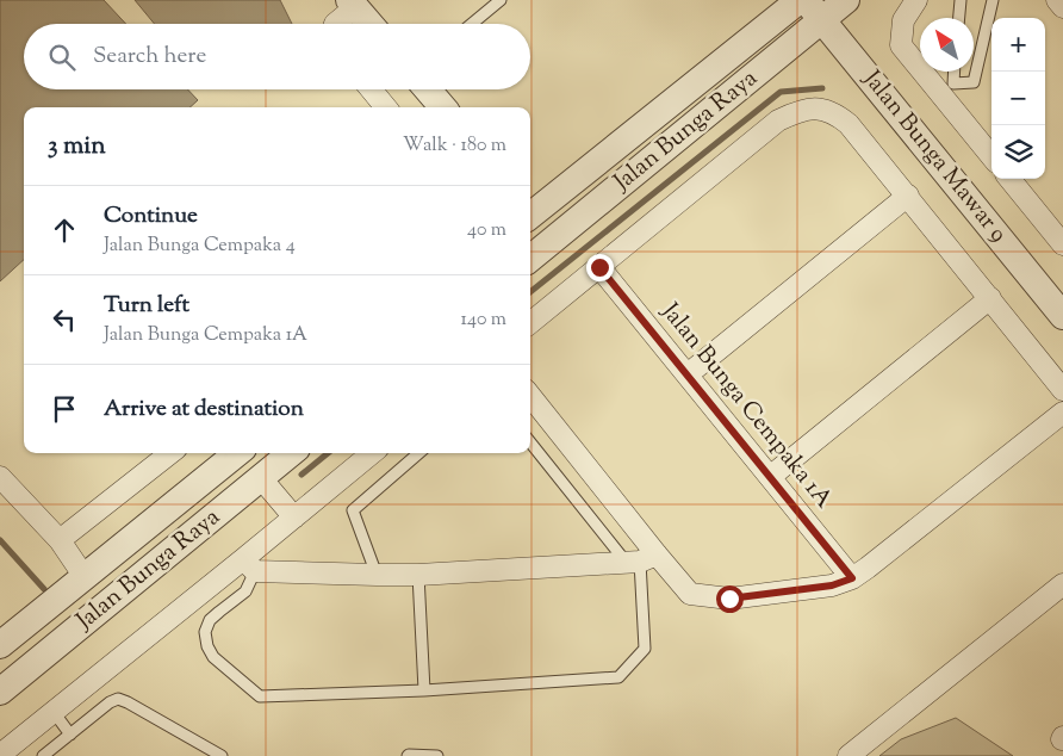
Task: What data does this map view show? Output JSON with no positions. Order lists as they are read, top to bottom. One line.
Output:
{"streets":{"street":["Jalan Bunga Raya","Jalan Bunga Mawar 9","Jalan Bunga Cempaka 1A"]},"crossings":[["Jalan Bunga Raya","Jalan Bunga Mawar 9"]],"north":"top left","page":{"map_buttons":["+","−"],"search":"Search here","heading":["3 min","Walk · 180 m"],"list":[["Continue","Jalan Bunga Cempaka 4","40 m"],["Turn left","Jalan Bunga Cempaka 1A","140 m"],"Arrive at destination"]}}
